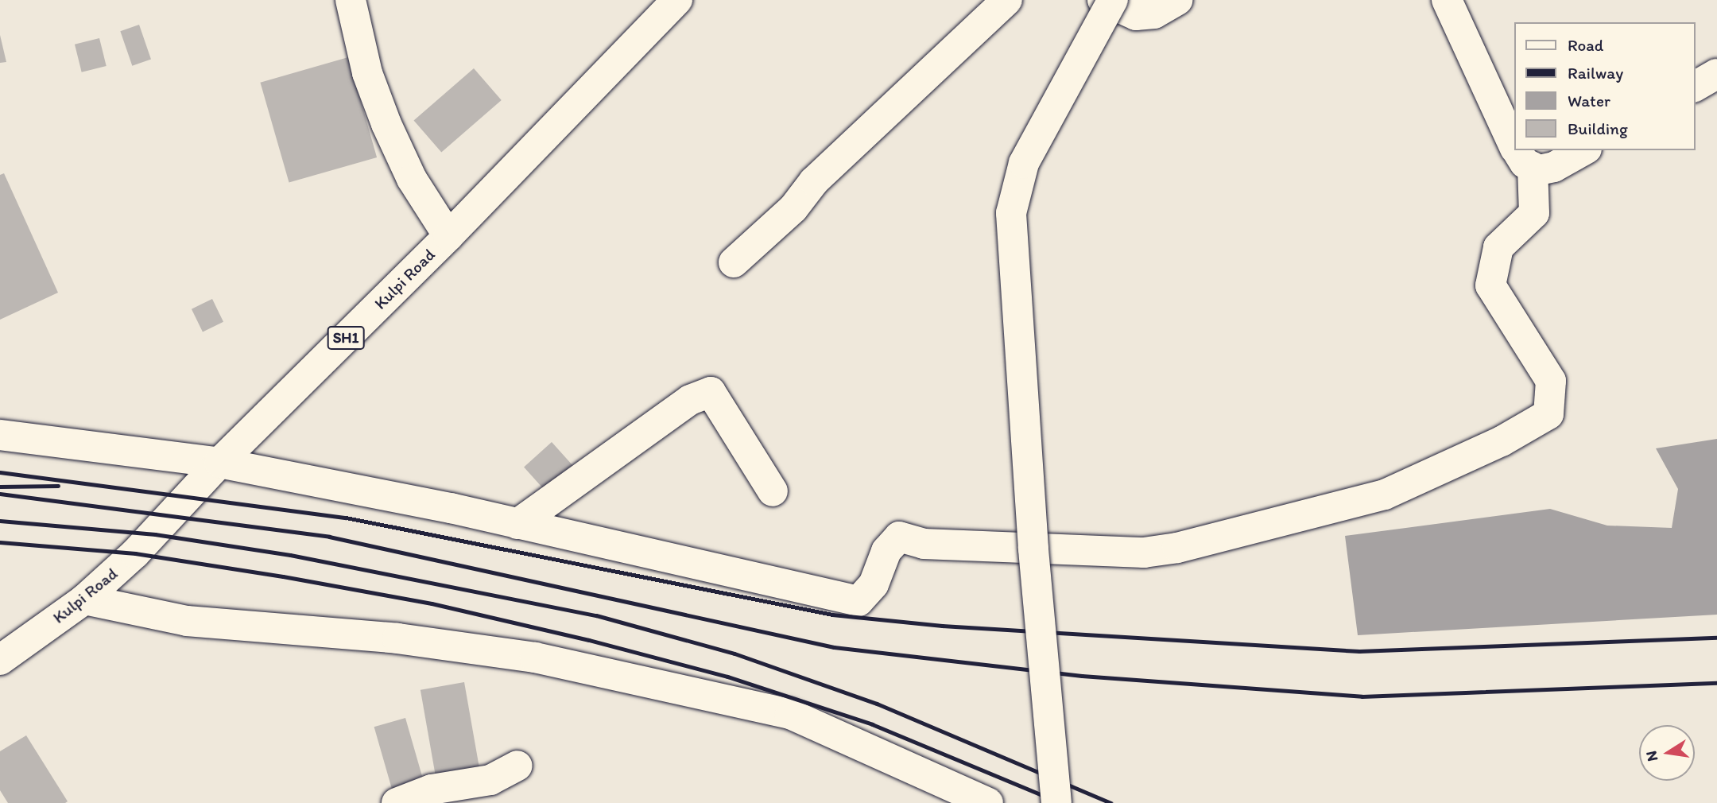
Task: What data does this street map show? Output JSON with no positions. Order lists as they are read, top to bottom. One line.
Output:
{"streets":{"street":["Kulpi Road","SH1"]},"legend":["Road","Railway","Water","Building"],"north":"left"}
